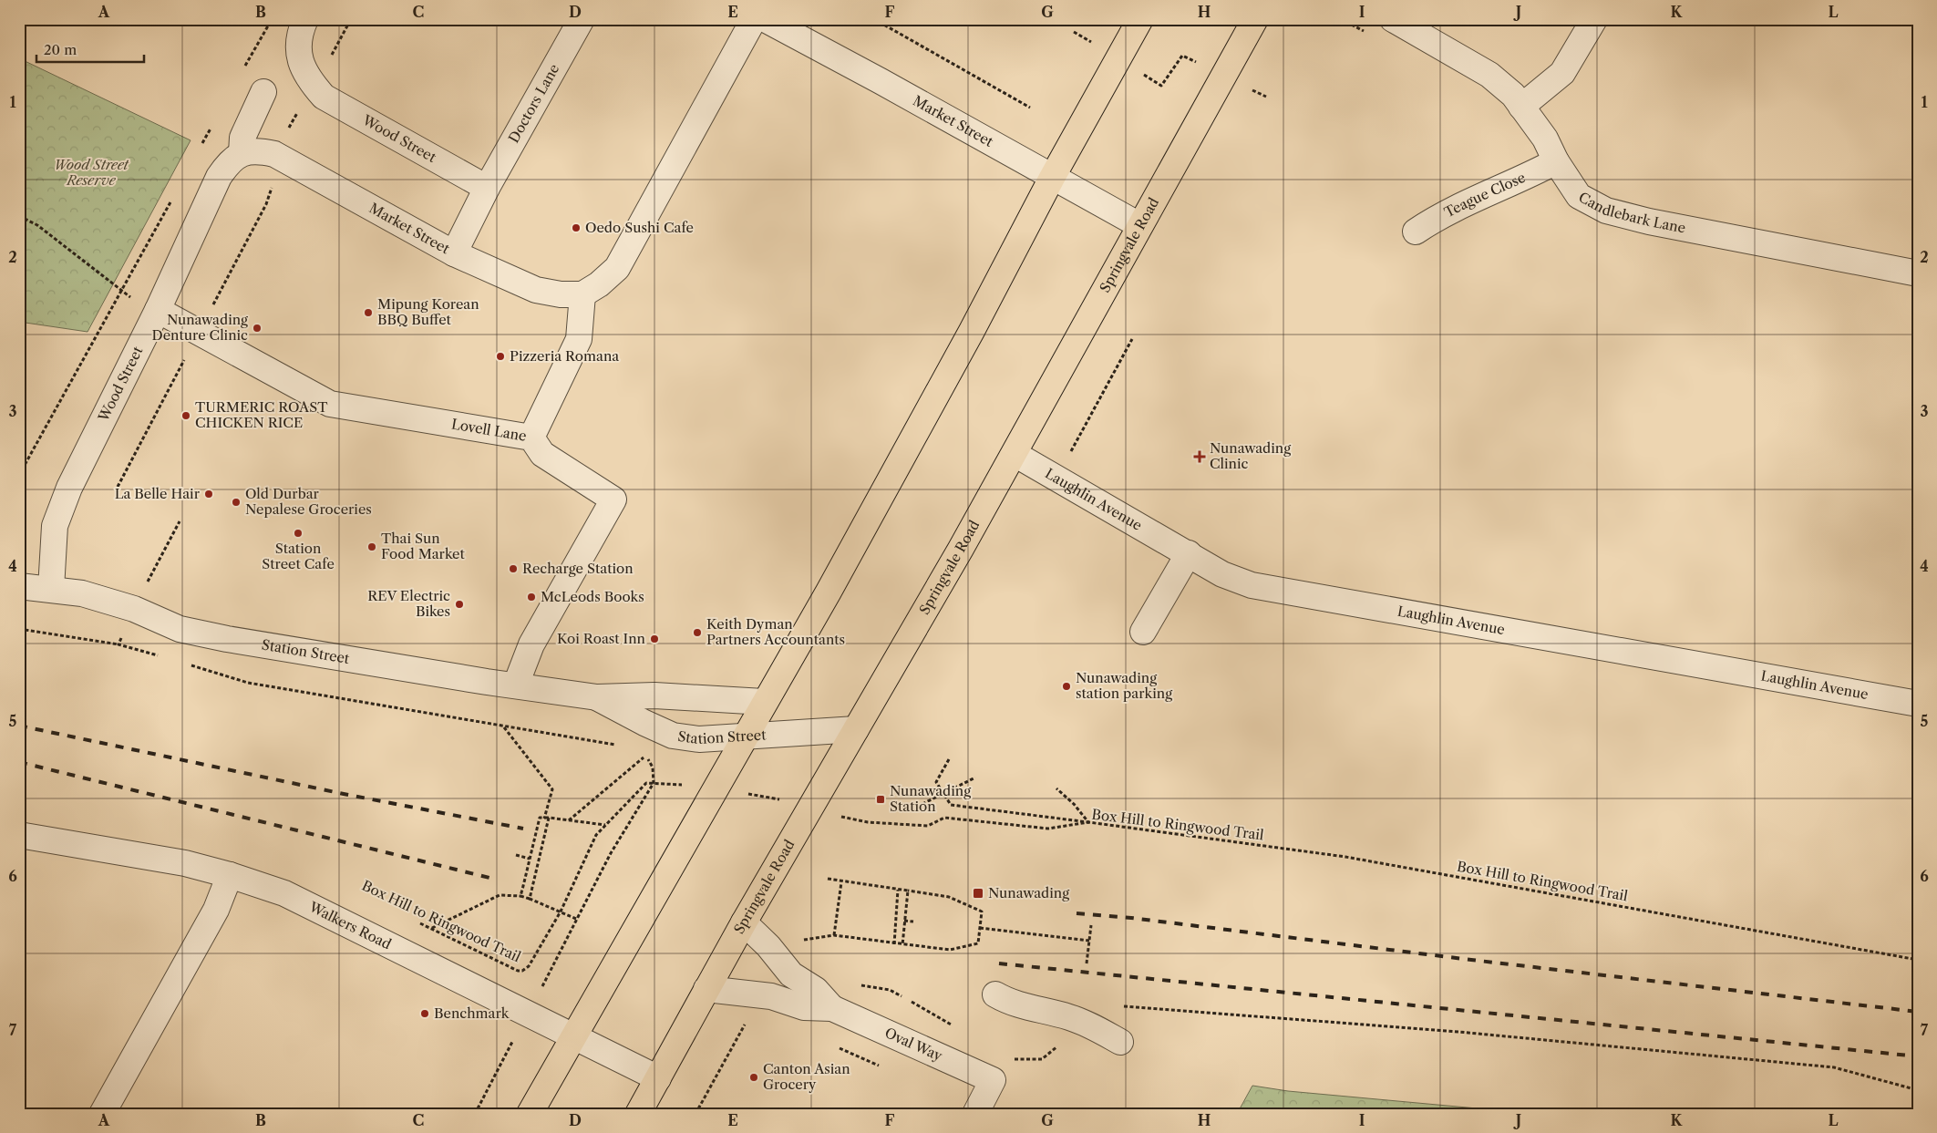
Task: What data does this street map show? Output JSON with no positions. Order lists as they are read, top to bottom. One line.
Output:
{"streets":{"highway":["Springvale Road"],"street":["Doctors Lane","Market Street","Wood Street","Teague Close","Candlebark Lane","Lovell Lane","Laughlin Avenue","Station Street","Walkers Road","Oval Way"],"path":["Box Hill to Ringwood Trail"]},"crossings":[["Doctors Lane","Wood Street"],["Market Street","Wood Street"],["Market Street","Springvale Road"],["Wood Street","Lovell Lane"],["Wood Street","Station Street"],["Teague Close","Candlebark Lane"],["Springvale Road","Laughlin Avenue"],["Springvale Road","Station Street"],["Springvale Road","Box Hill to Ringwood Trail"],["Springvale Road","Walkers Road"],["Springvale Road","Oval Way"],["Lovell Lane","Station Street"]],"parks":["Wood Street Reserve"],"places":{"other":["Oedo Sushi Cafe","Mipung Korean BBQ Buffet","Nunawading Denture Clinic","Pizzeria Romana","TURMERIC ROAST CHICKEN RICE","La Belle Hair","Old Durbar Nepalese Groceries","Station Street Cafe","Thai Sun Food Market","Recharge Station","McLeods Books","REV Electric Bikes","Keith Dyman Partners Accountants","Koi Roast Inn","Nunawading station parking","Benchmark","Canton Asian Grocery"],"health":["Nunawading Clinic"],"transit":["Nunawading Station","Nunawading"]},"scale_bar":"20 m","grid":{"columns":["A","B","C","D","E","F","G","H","I","J","K","L"],"rows":["1","2","3","4","5","6","7"]}}
